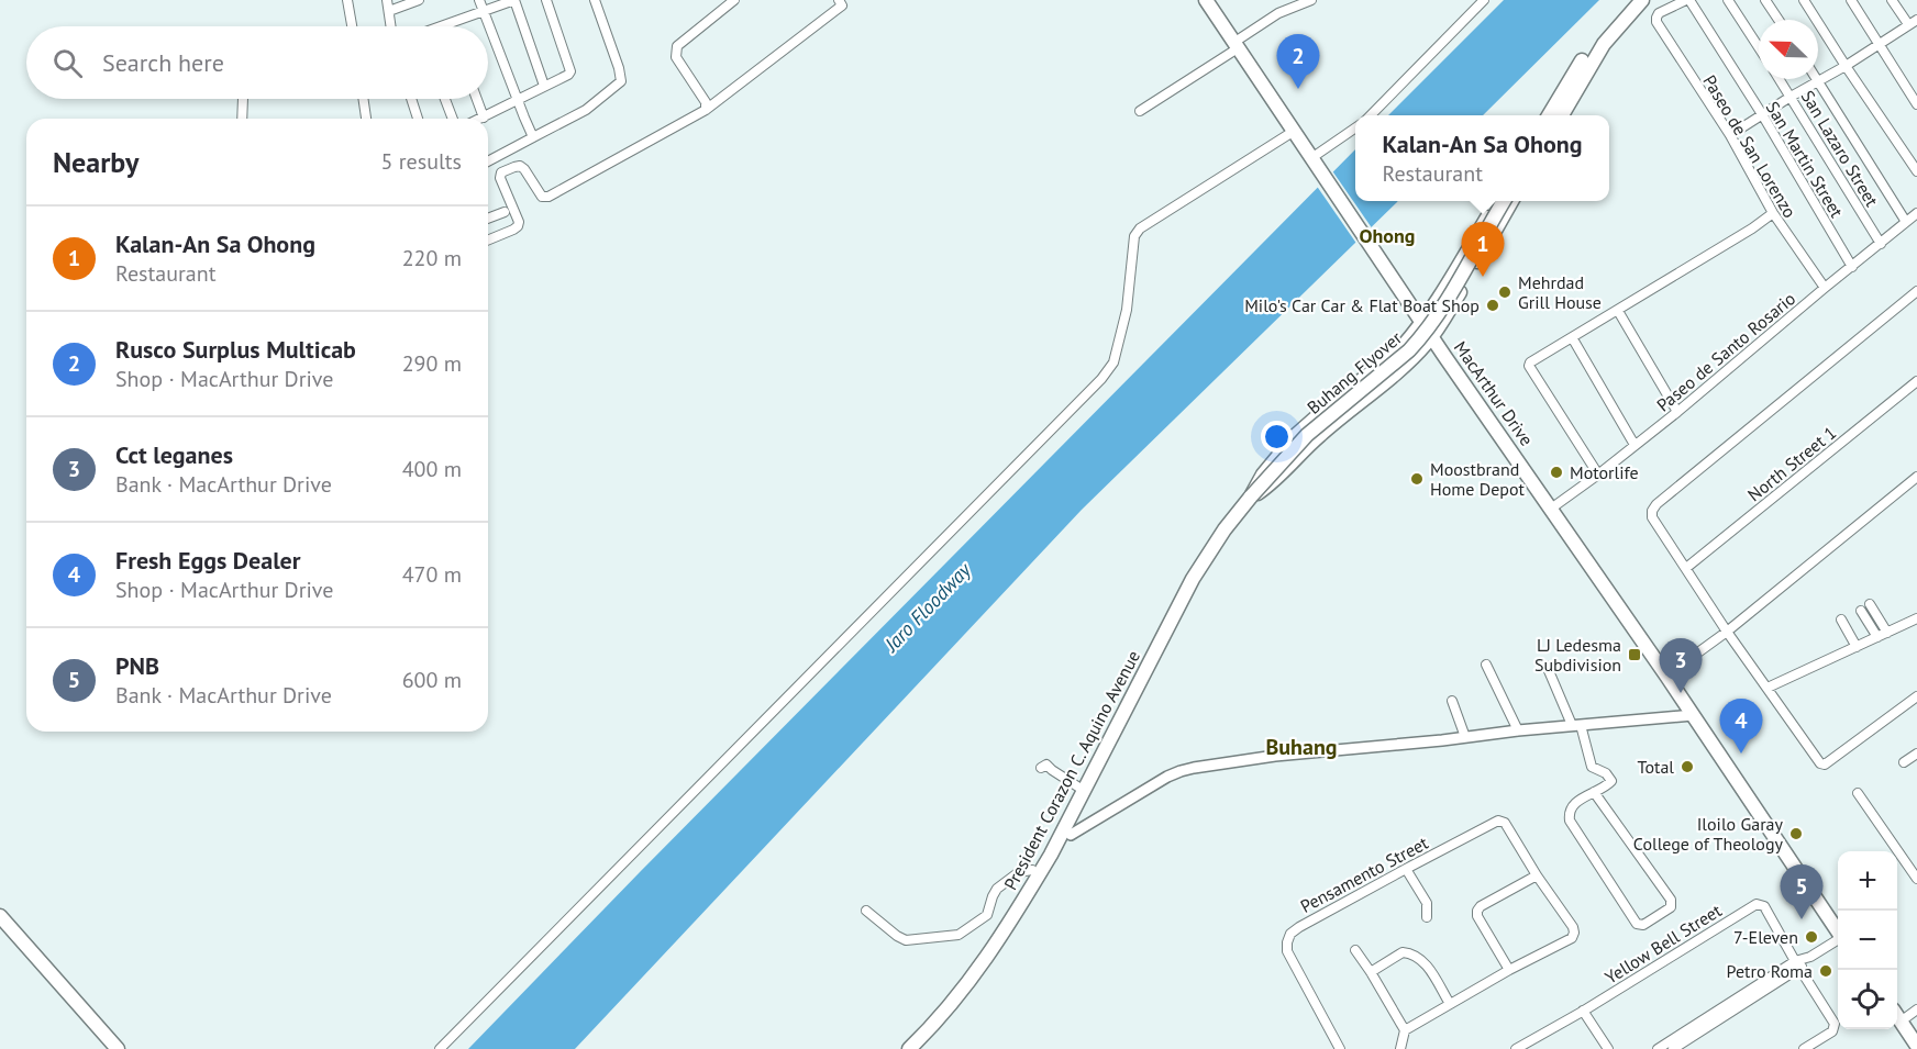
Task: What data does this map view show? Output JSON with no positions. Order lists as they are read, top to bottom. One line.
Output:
{"streets":{"main road":["Buhang Flyover","MacArthur Drive","President Corazon C. Aquino Avenue"],"street":["Paseo de San Lorenzo","San Lazaro Street","San Martin Street","Paseo de Santo Rosario","North Street 1","Pensamento Street","Yellow Bell Street"]},"crossings":[["Paseo de San Lorenzo","San Martin Street"],["Paseo de San Lorenzo","Paseo de Santo Rosario"],["San Lazaro Street","Paseo de Santo Rosario"],["San Martin Street","Paseo de Santo Rosario"],["Paseo de Santo Rosario","MacArthur Drive"],["Buhang Flyover","President Corazon C. Aquino Avenue"],["MacArthur Drive","President Corazon C. Aquino Avenue"]],"districts":["Ohong","Buhang"],"water":["Jaro Floodway"],"places":{"other":["Mehrdad Grill House","Milo's Car Car & Flat Boat Shop","Motorlife","Moostbrand Home Depot","Total","Iloilo Garay College of Theology","7-Eleven","Petro Roma"],"transit":["LJ Ledesma Subdivision"]},"north":"top left","page":{"search":"Search here","pins":["2","1","3","4","5"],"popup":["Kalan-An Sa Ohong","Restaurant"],"heading":["Nearby","5 results"],"list":[{"mark":"1","name":"Kalan-An Sa Ohong","note":"Restaurant","value":"220 m"},{"mark":"2","name":"Rusco Surplus Multicab","note":"Shop · MacArthur Drive","value":"290 m"},{"mark":"3","name":"Cct leganes","note":"Bank · MacArthur Drive","value":"400 m"},{"mark":"4","name":"Fresh Eggs Dealer","note":"Shop · MacArthur Drive","value":"470 m"},{"mark":"5","name":"PNB","note":"Bank · MacArthur Drive","value":"600 m"}],"map_buttons":["+","−"]}}
